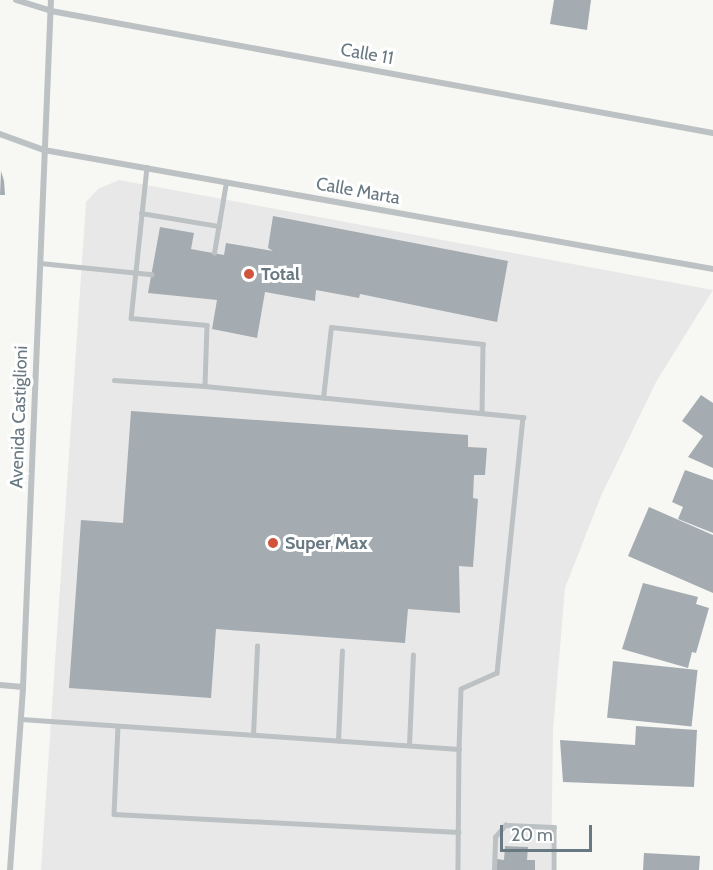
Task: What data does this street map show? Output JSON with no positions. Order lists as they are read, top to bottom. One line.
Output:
{"streets":{"street":["Calle 11","Calle Marta","Avenida Castiglioni"]},"crossings":[["Calle 11","Avenida Castiglioni"],["Calle Marta","Avenida Castiglioni"]],"places":["Total","Super Max"],"scale_bar":"20 m"}
